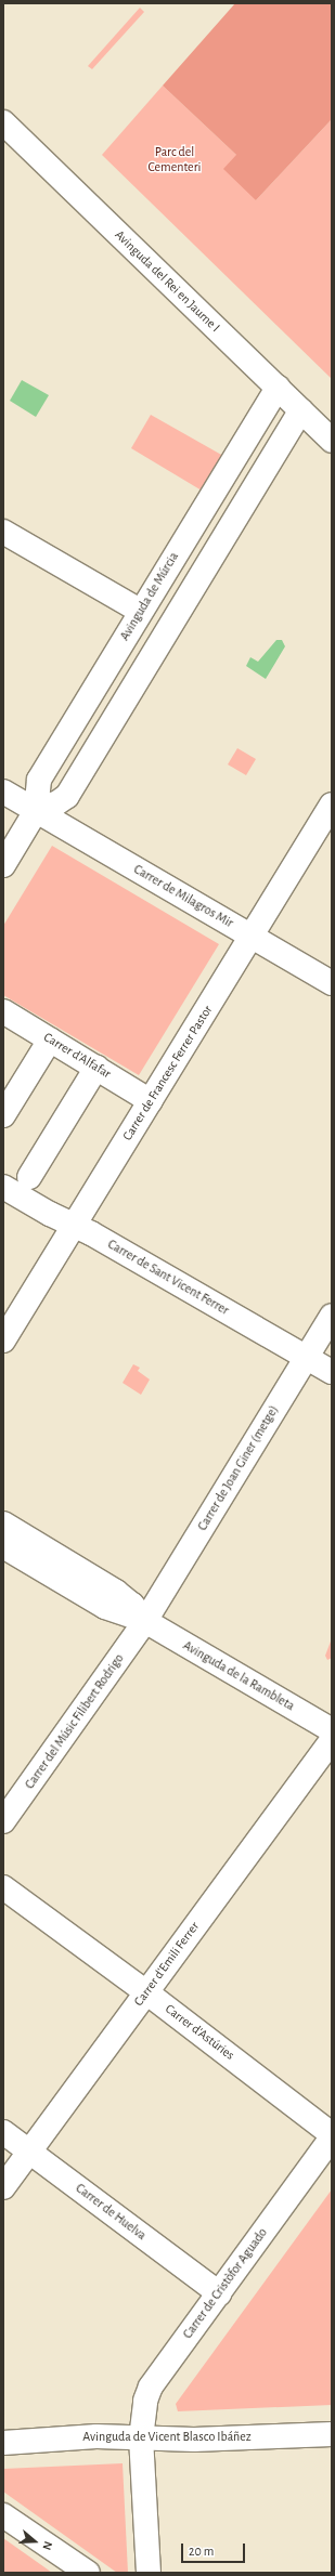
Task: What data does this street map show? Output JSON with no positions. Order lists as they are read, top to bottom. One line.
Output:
{"streets":{"street":["Avinguda del Rei en Jaume I","Avinguda de Múrcia","Carrer de Milagros Mir","Carrer d'Alfafar","Carrer de Francesc Ferrer Pastor","Carrer de Sant Vicent Ferrer","Carrer de Joan Giner (metge)","Avinguda de la Rambleta","Carrer del Músic Filibert Rodrigo","Carrer d'Emili Ferrer","Carrer d'Astúries","Carrer de Huelva","Carrer de Cristòfor Aguado","Avinguda de Vicent Blasco Ibáñez"]},"crossings":[["Avinguda del Rei en Jaume I","Avinguda de Múrcia"],["Avinguda de Múrcia","Carrer de Milagros Mir"],["Carrer de Milagros Mir","Carrer de Francesc Ferrer Pastor"],["Carrer d'Alfafar","Carrer de Francesc Ferrer Pastor"],["Carrer de Francesc Ferrer Pastor","Carrer de Sant Vicent Ferrer"],["Carrer de Sant Vicent Ferrer","Carrer de Joan Giner (metge)"],["Carrer de Joan Giner (metge)","Avinguda de la Rambleta"],["Carrer de Joan Giner (metge)","Carrer del Músic Filibert Rodrigo"],["Avinguda de la Rambleta","Carrer del Músic Filibert Rodrigo"],["Avinguda de la Rambleta","Carrer d'Emili Ferrer"],["Carrer d'Emili Ferrer","Carrer d'Astúries"],["Carrer d'Emili Ferrer","Carrer de Huelva"],["Carrer de Huelva","Carrer de Cristòfor Aguado"],["Carrer de Cristòfor Aguado","Avinguda de Vicent Blasco Ibáñez"]],"parks":["Parc del Cementeri"],"scale_bar":"20 m","north":"right"}
